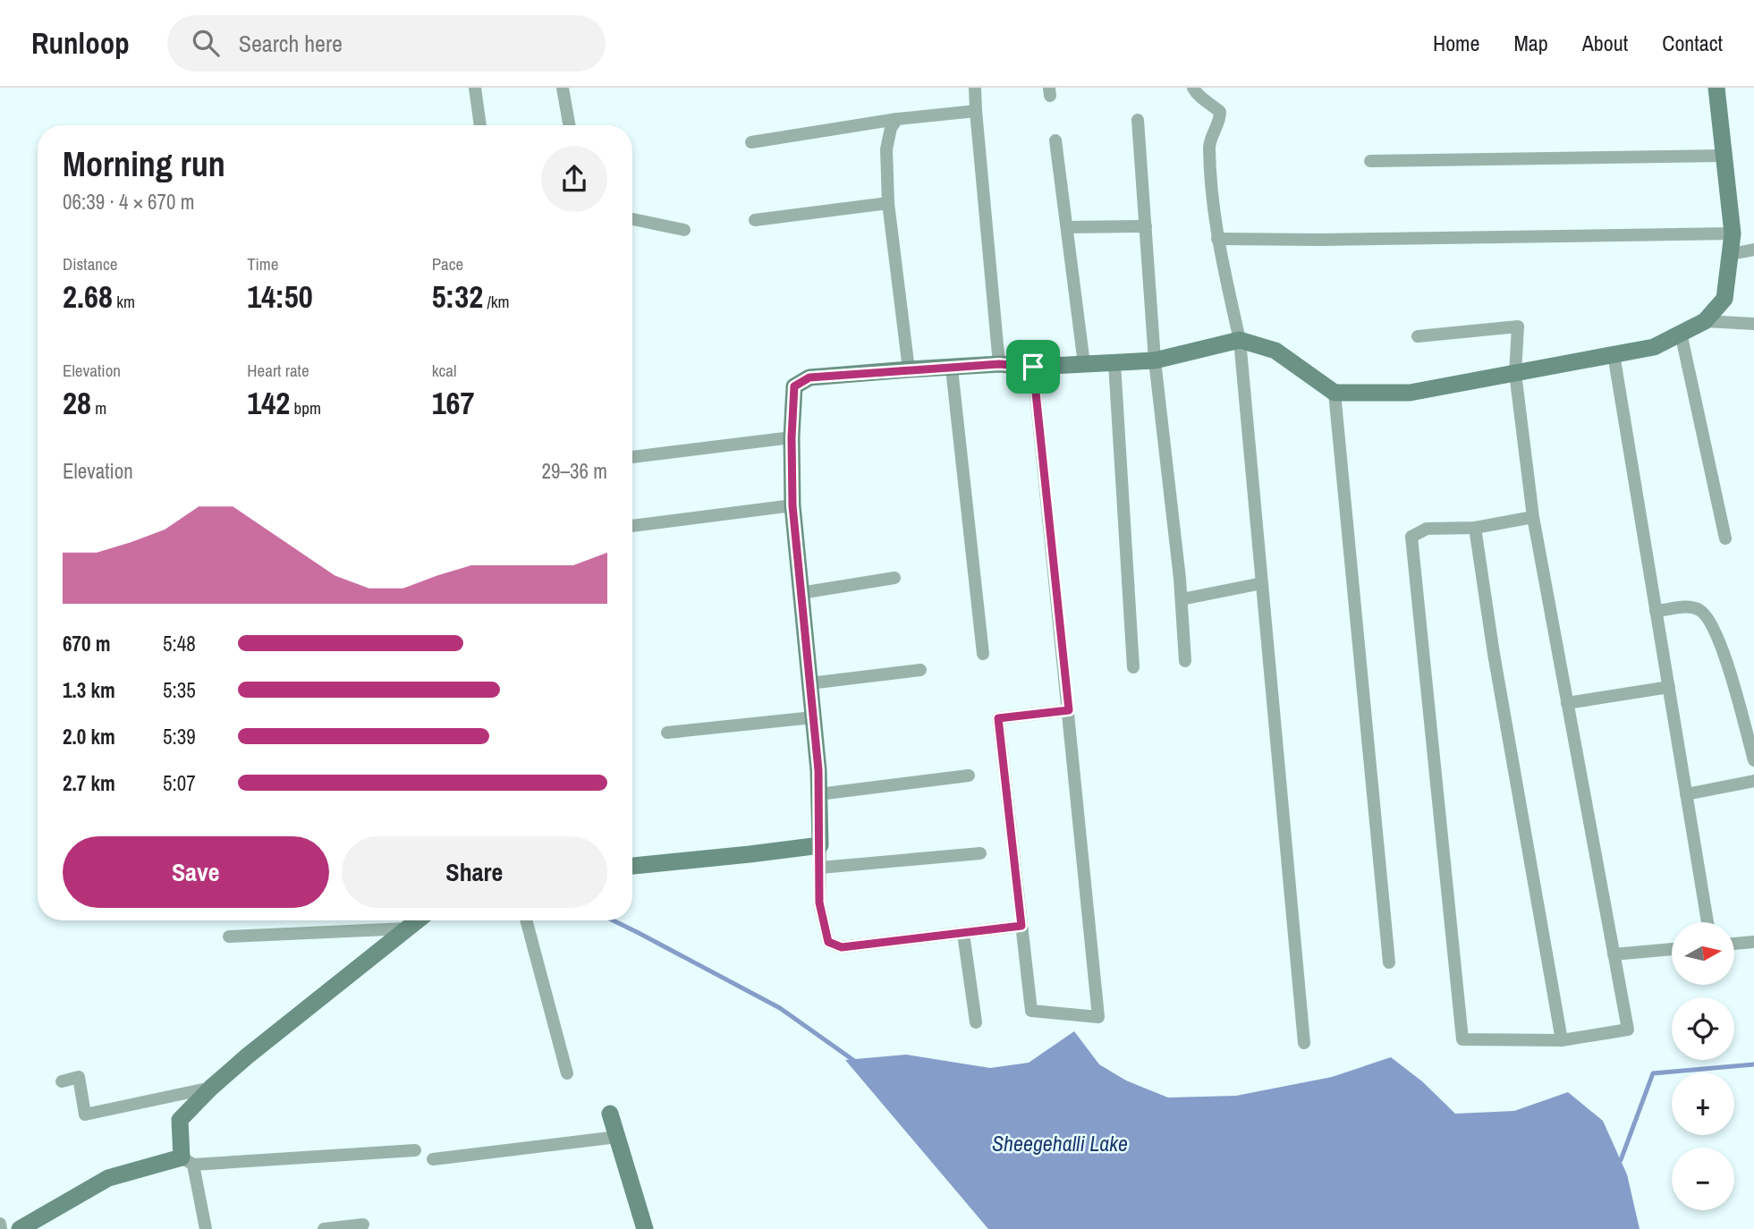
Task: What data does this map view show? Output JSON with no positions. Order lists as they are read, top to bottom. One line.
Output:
{"water":["Sheegehalli Lake"],"north":"right","page":{"header":"Runloop","search":"Search here","nav":["Home","Map","About","Contact"],"heading":["Morning run","06:39 · 4 × 670 m"],"stats":[["Distance","2.68 km"],["Time","14:50"],["Pace","5:32 /km"],["Elevation","28 m"],["Heart rate","142 bpm"],["kcal","167"]],"chart":["Elevation","29–36 m"],"list":[{"name":"670 m","note":"5:48"},{"name":"1.3 km","note":"5:35"},{"name":"2.0 km","note":"5:39"},{"name":"2.7 km","note":"5:07"}],"buttons":["Save","Share"],"map_buttons":["+","−"]}}
